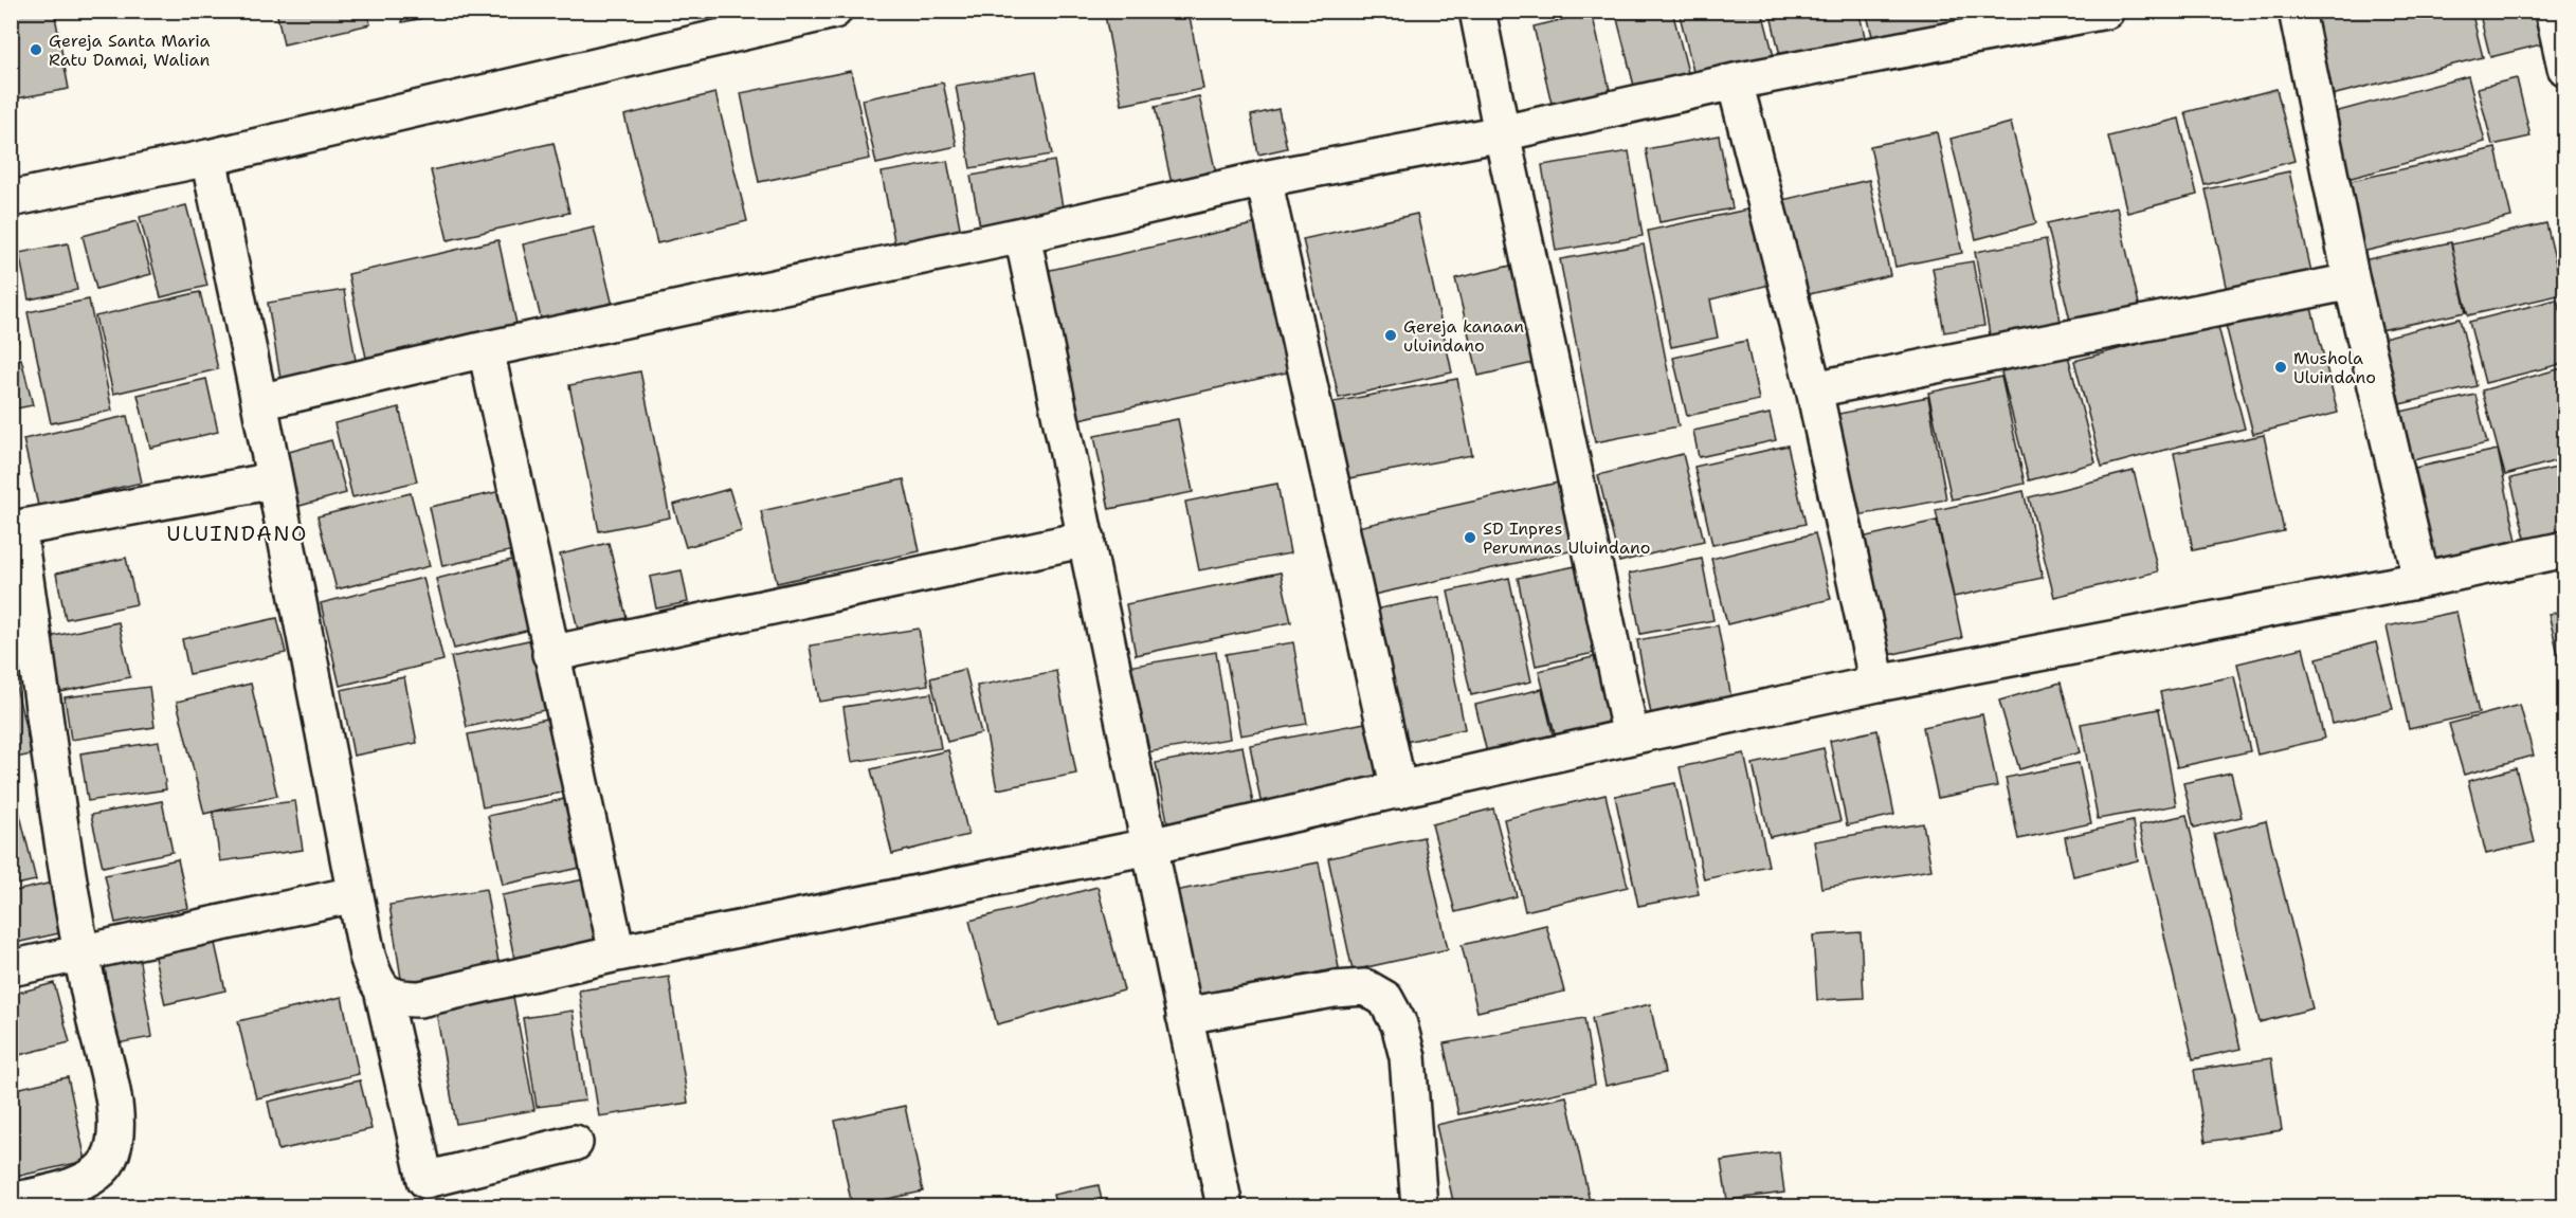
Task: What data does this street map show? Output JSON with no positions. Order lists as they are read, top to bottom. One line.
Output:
{"districts":["ULUINDANO"],"places":["Gereja Santa Maria Ratu Damai, Walian","Gereja kanaan uluindano","Mushola Uluindano","SD Inpres Perumnas Uluindano"]}
